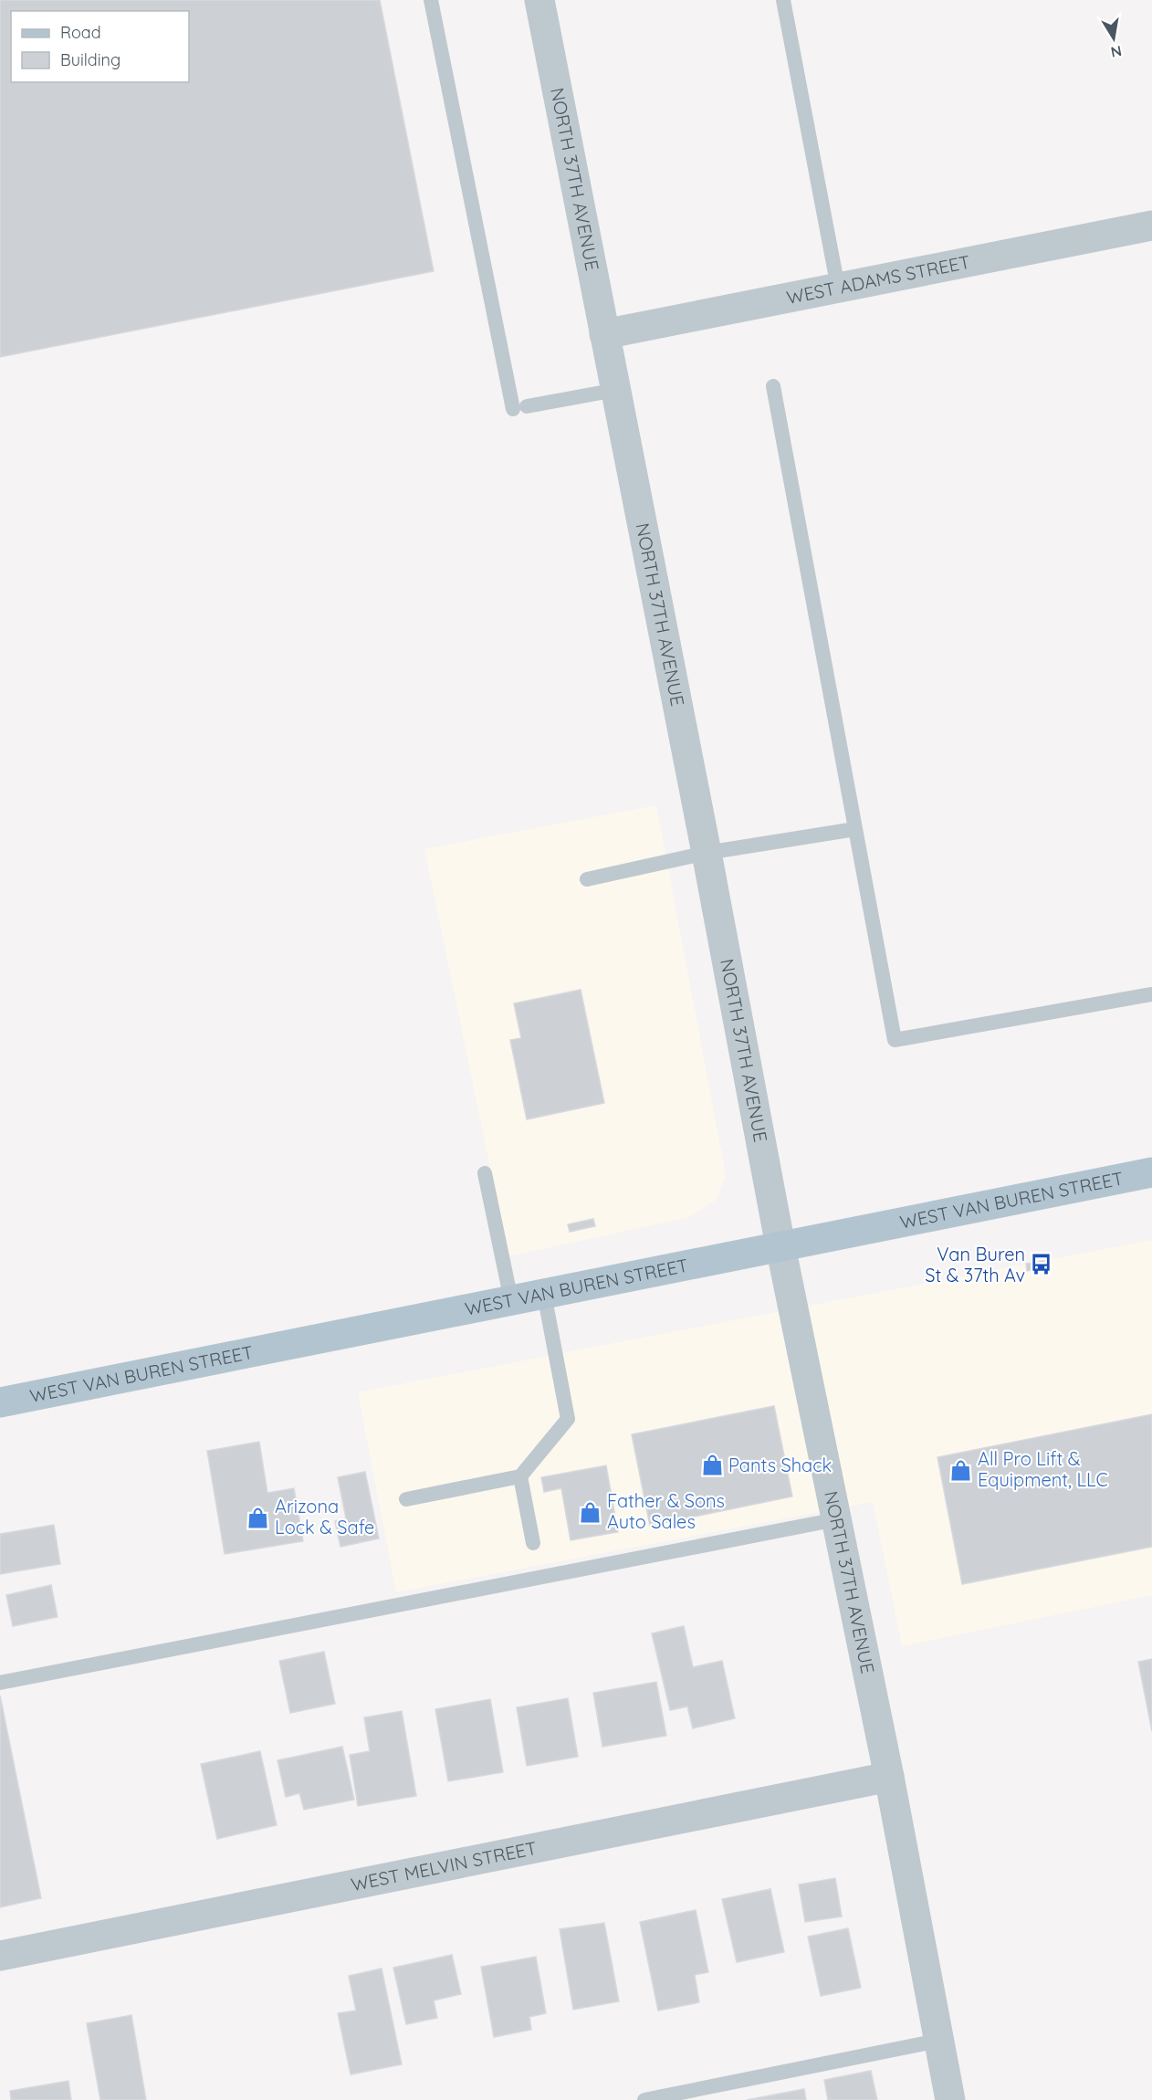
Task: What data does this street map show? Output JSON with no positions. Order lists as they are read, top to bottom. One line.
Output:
{"streets":{"main road":["WEST VAN BUREN STREET"],"street":["NORTH 37TH AVENUE","WEST ADAMS STREET","WEST MELVIN STREET"]},"crossings":[["NORTH 37TH AVENUE","WEST ADAMS STREET"],["NORTH 37TH AVENUE","WEST VAN BUREN STREET"],["NORTH 37TH AVENUE","WEST MELVIN STREET"]],"places":{"bus stop":["Van Buren St & 37th Av"],"shop":["Pants Shack","All Pro Lift & Equipment, LLC","Father & Sons Auto Sales","Arizona Lock & Safe"]},"legend":["Road","Building"],"north":"bottom"}
